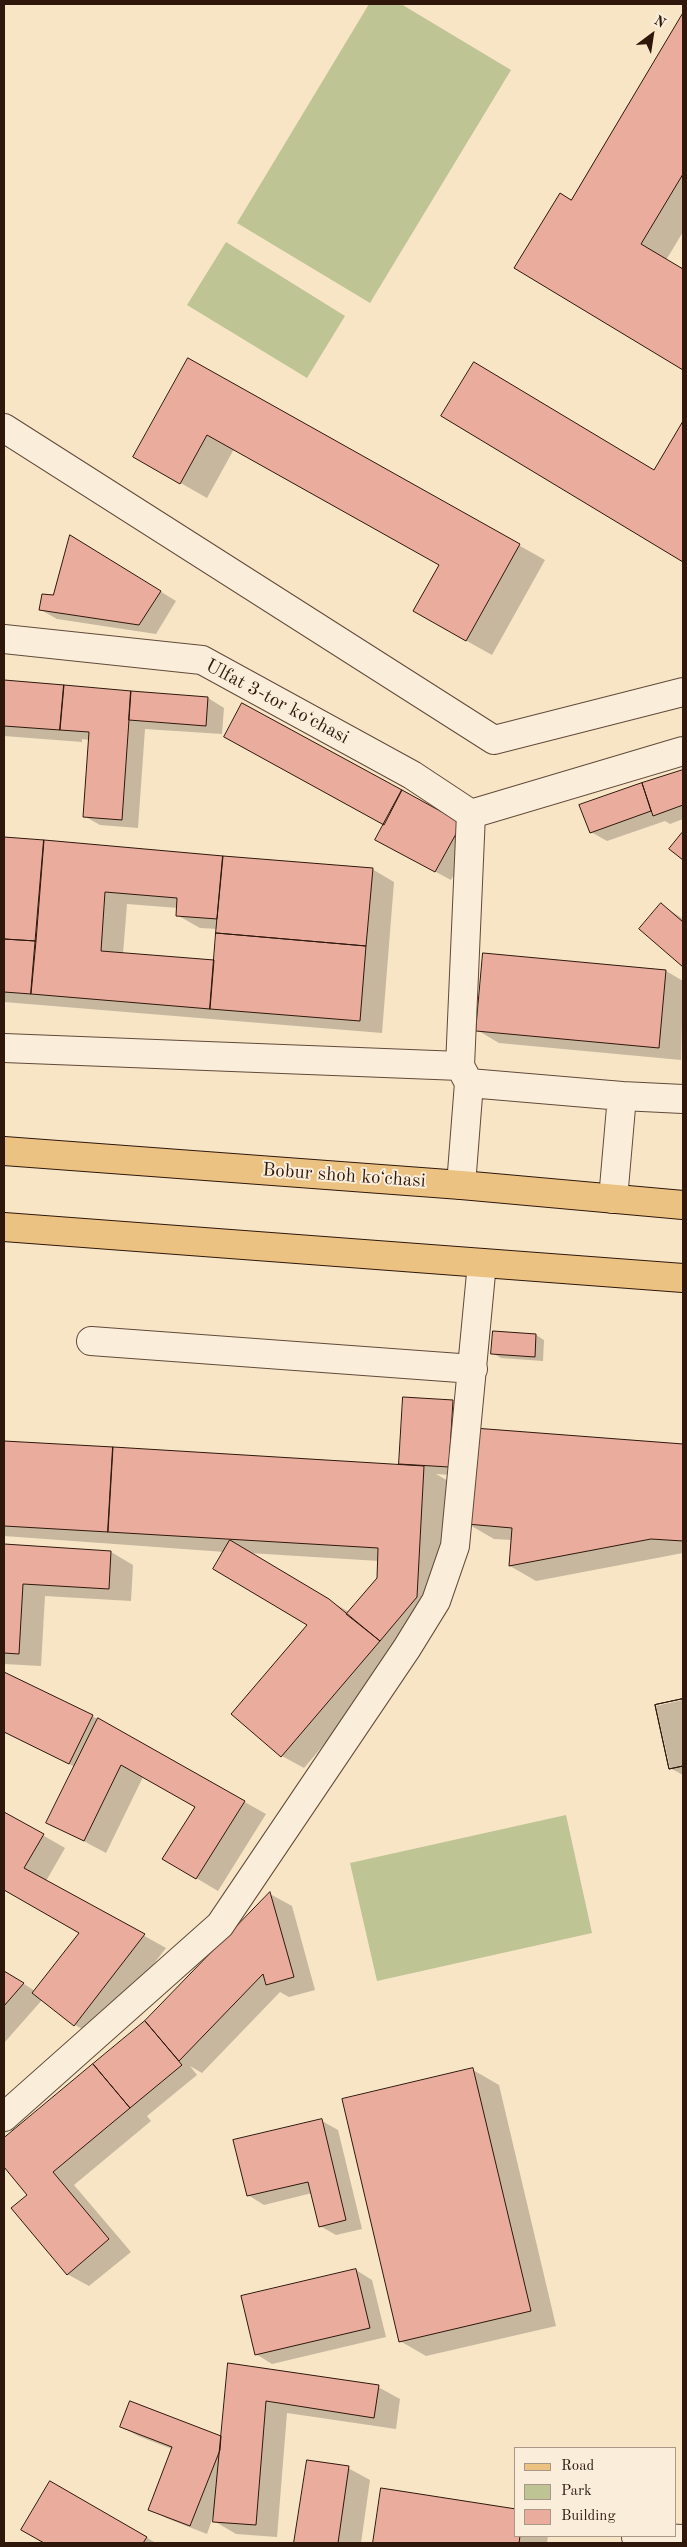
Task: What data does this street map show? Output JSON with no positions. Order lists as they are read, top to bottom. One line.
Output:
{"streets":{"main road":["Bobur shoh koʻchasi"],"street":["Ulfat 3-tor koʻchasi"]},"legend":["Road","Park","Building"],"north":"top right"}
